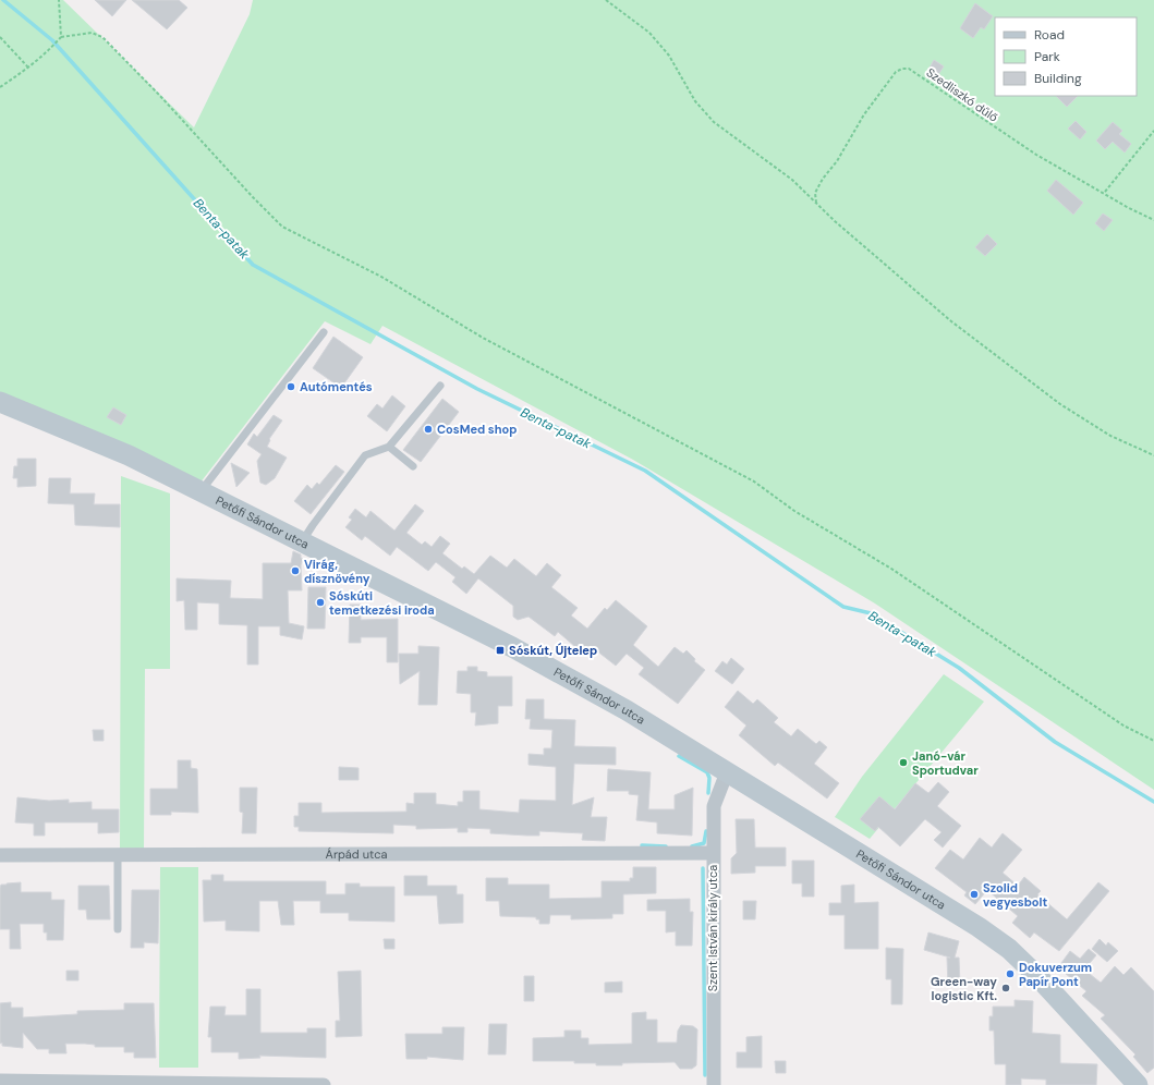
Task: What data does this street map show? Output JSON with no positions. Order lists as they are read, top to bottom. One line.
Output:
{"streets":{"main road":["Petőfi Sándor utca"],"street":["Árpád utca","Szent István király utca"],"path":["Szedliszkó dűlő"]},"crossings":[["Petőfi Sándor utca","Szent István király utca"],["Árpád utca","Szent István király utca"]],"water":["Benta-patak"],"places":{"other":["Autómentés","CosMed shop","Virág, dísznövény","Sóskúti temetkezési iroda","Janó-vár Sportudvar","Szolid vegyesbolt","Dokuverzum Papír Pont","Green-way logistic Kft."],"transit":["Sóskút, Újtelep"]},"legend":["Road","Park","Building"]}
